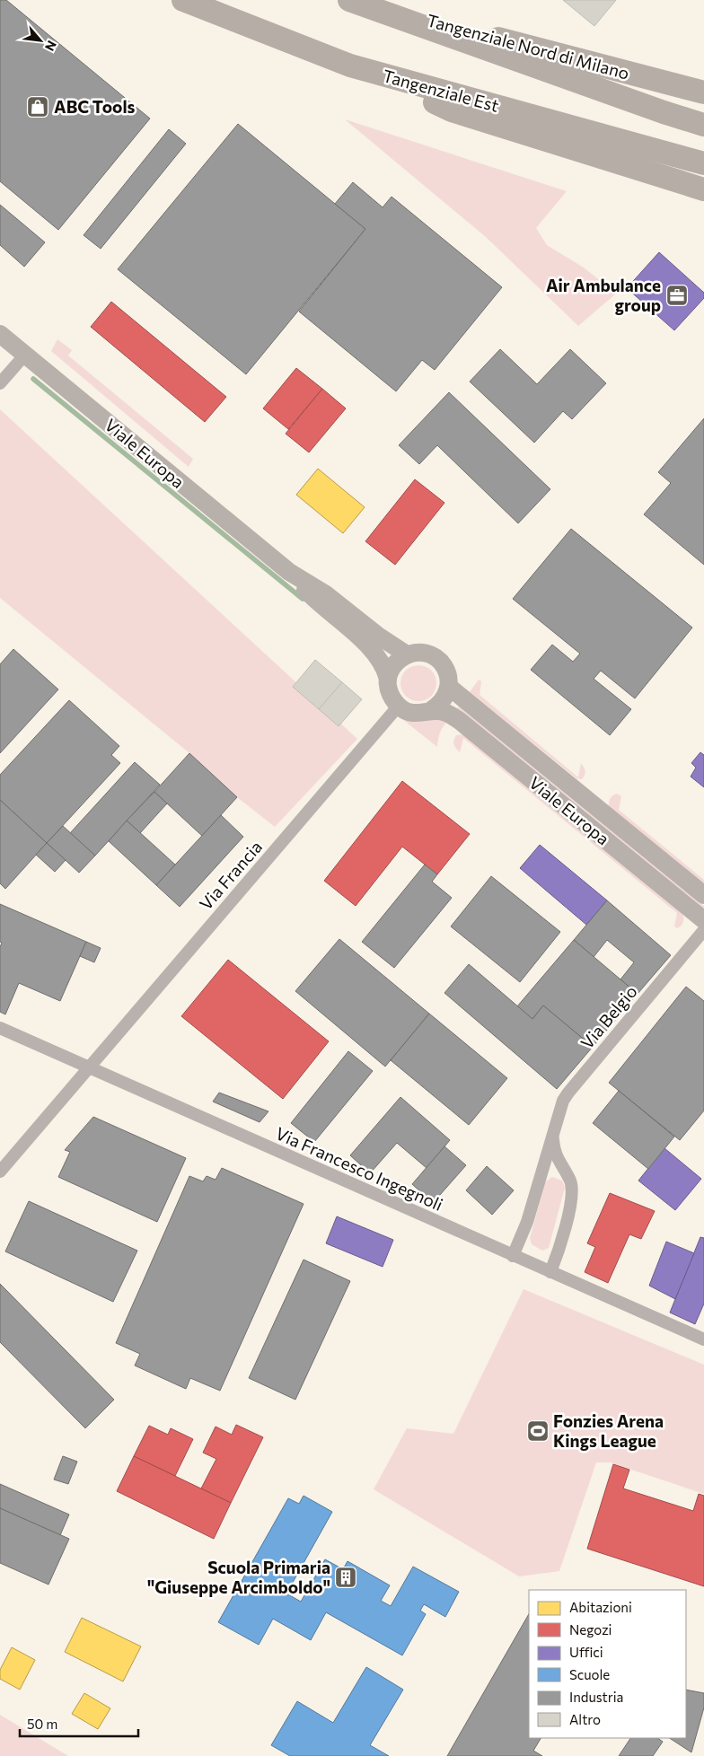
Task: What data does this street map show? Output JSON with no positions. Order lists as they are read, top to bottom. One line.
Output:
{"streets":{"highway":["Tangenziale Nord di Milano","Tangenziale Est"],"street":["Viale Europa","Via Francia","Via Belgio","Via Francesco Ingegnoli"]},"crossings":[["Viale Europa","Via Francia"],["Via Francia","Via Francesco Ingegnoli"],["Via Belgio","Via Francesco Ingegnoli"]],"places":{"shop":["ABC Tools"],"office":["Air Ambulance group"],"sports":["Fonzies Arena Kings League"],"building":["Scuola Primaria \"Giuseppe Arcimboldo\""]},"legend":["Abitazioni","Negozi","Uffici","Scuole","Industria","Altro"],"scale_bar":"50 m","north":"bottom right"}
